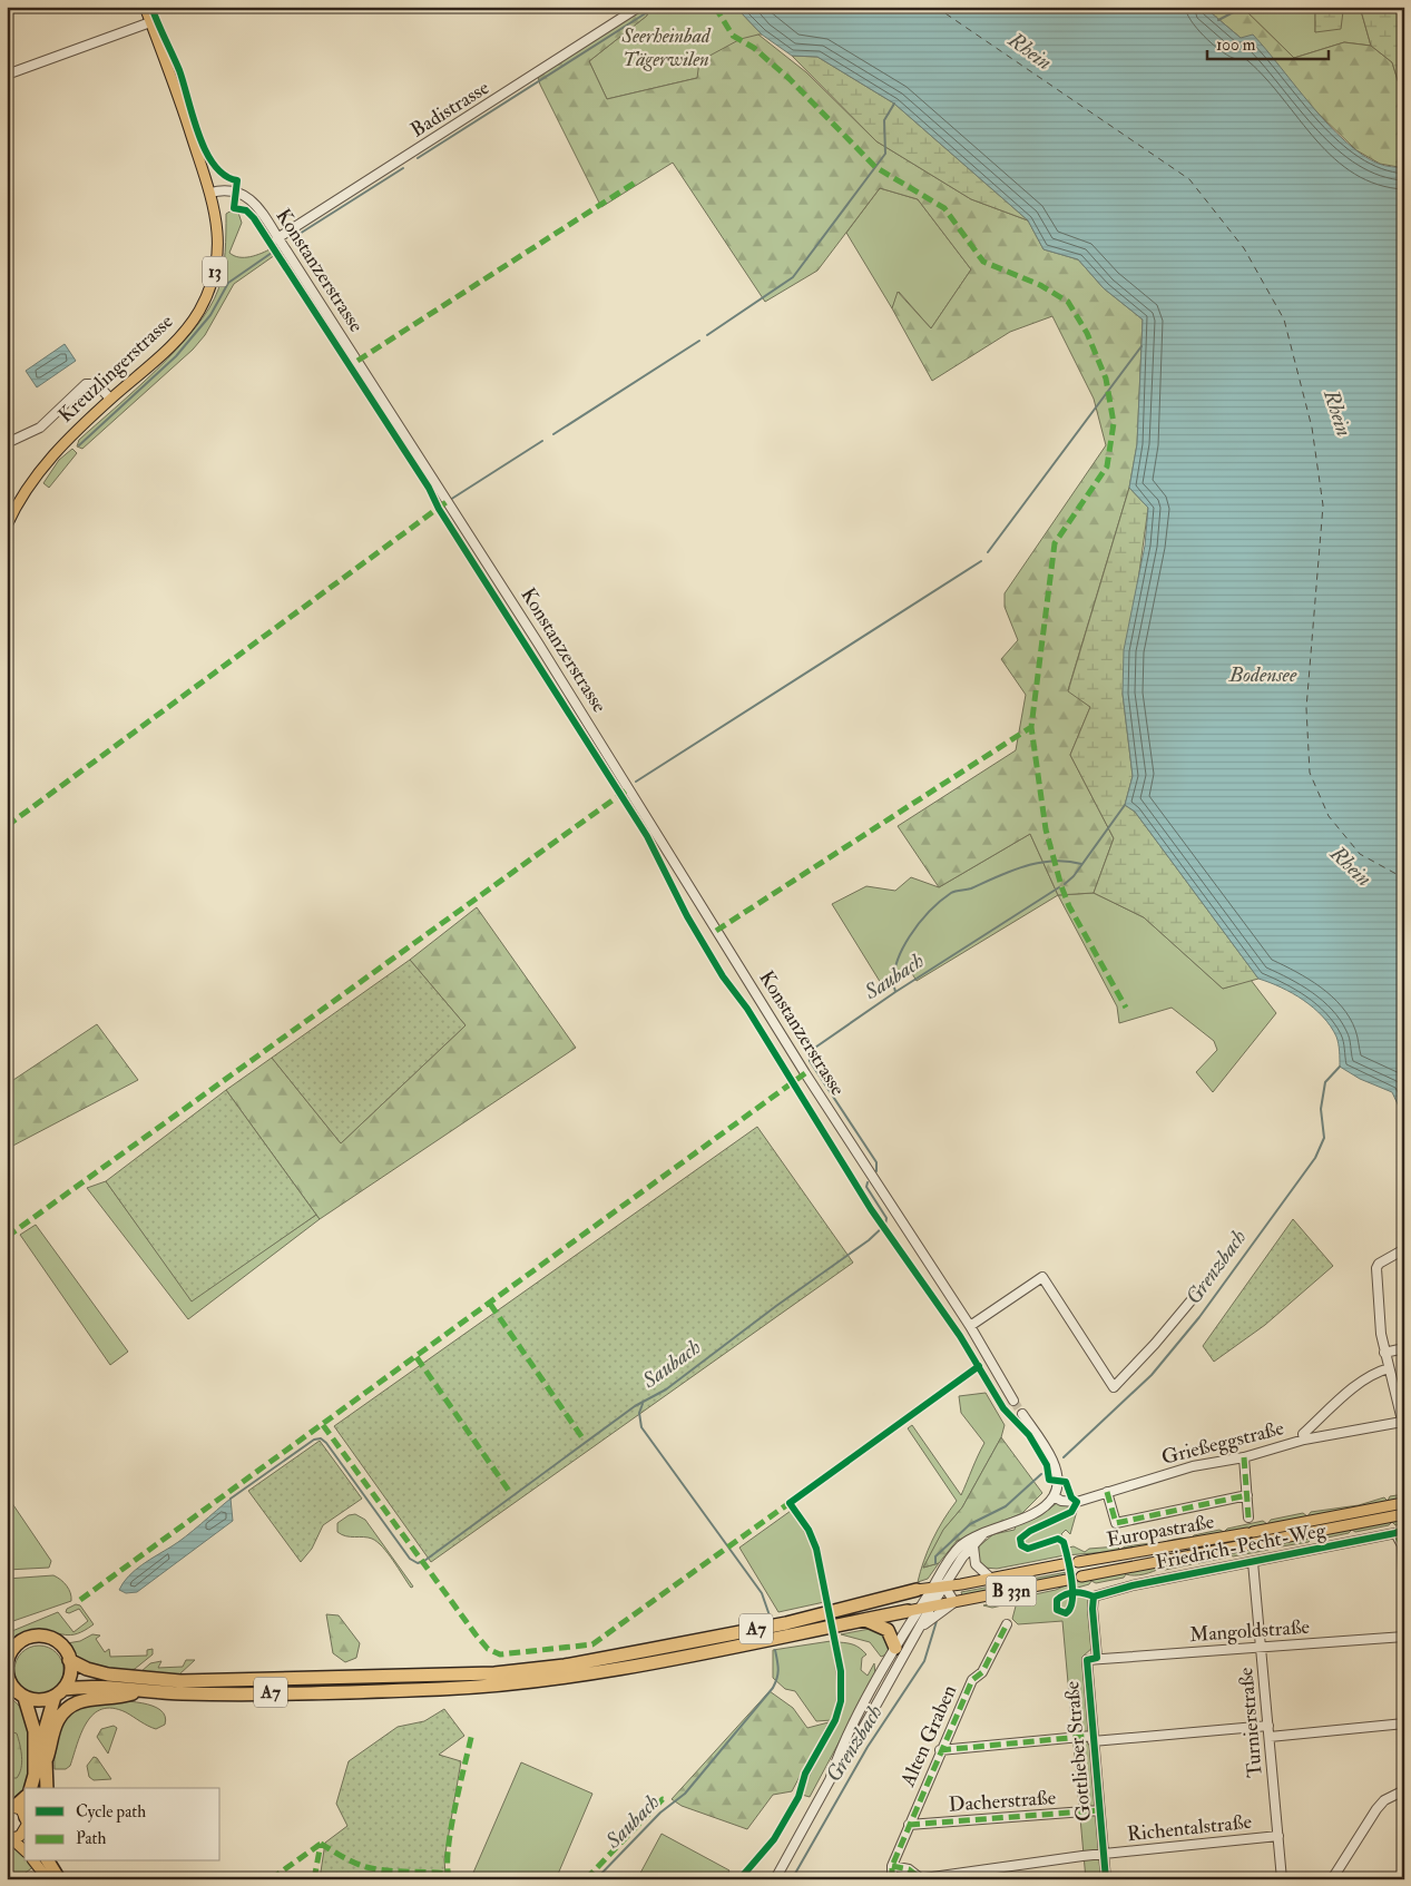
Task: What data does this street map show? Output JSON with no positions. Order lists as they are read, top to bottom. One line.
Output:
{"streets":{"highway":["A7"],"main road":["13","Kreuzlingerstrasse","Europastraße","B 33n"],"street":["Badistrasse","Konstanzerstrasse","Grießeggstraße","Friedrich-Pecht-Weg","Mangoldstraße","Turnierstraße","Alten Graben","Gottlieber Straße","Dacherstraße","Richentalstraße"]},"crossings":[["Badistrasse","Konstanzerstrasse"],["Konstanzerstrasse","13"],["Konstanzerstrasse","Kreuzlingerstrasse"],["13","Kreuzlingerstrasse"],["Friedrich-Pecht-Weg","Turnierstraße"],["Friedrich-Pecht-Weg","Gottlieber Straße"],["B 33n","A7"],["Mangoldstraße","Turnierstraße"],["Mangoldstraße","Gottlieber Straße"],["Turnierstraße","Richentalstraße"],["Alten Graben","Dacherstraße"],["Gottlieber Straße","Dacherstraße"],["Gottlieber Straße","Richentalstraße"]],"water":["Rhein","Bodensee","Saubach","Grenzbach"],"parks":["Seerheinbad Tägerwilen"],"legend":["Cycle path","Path"],"scale_bar":"100 m"}
